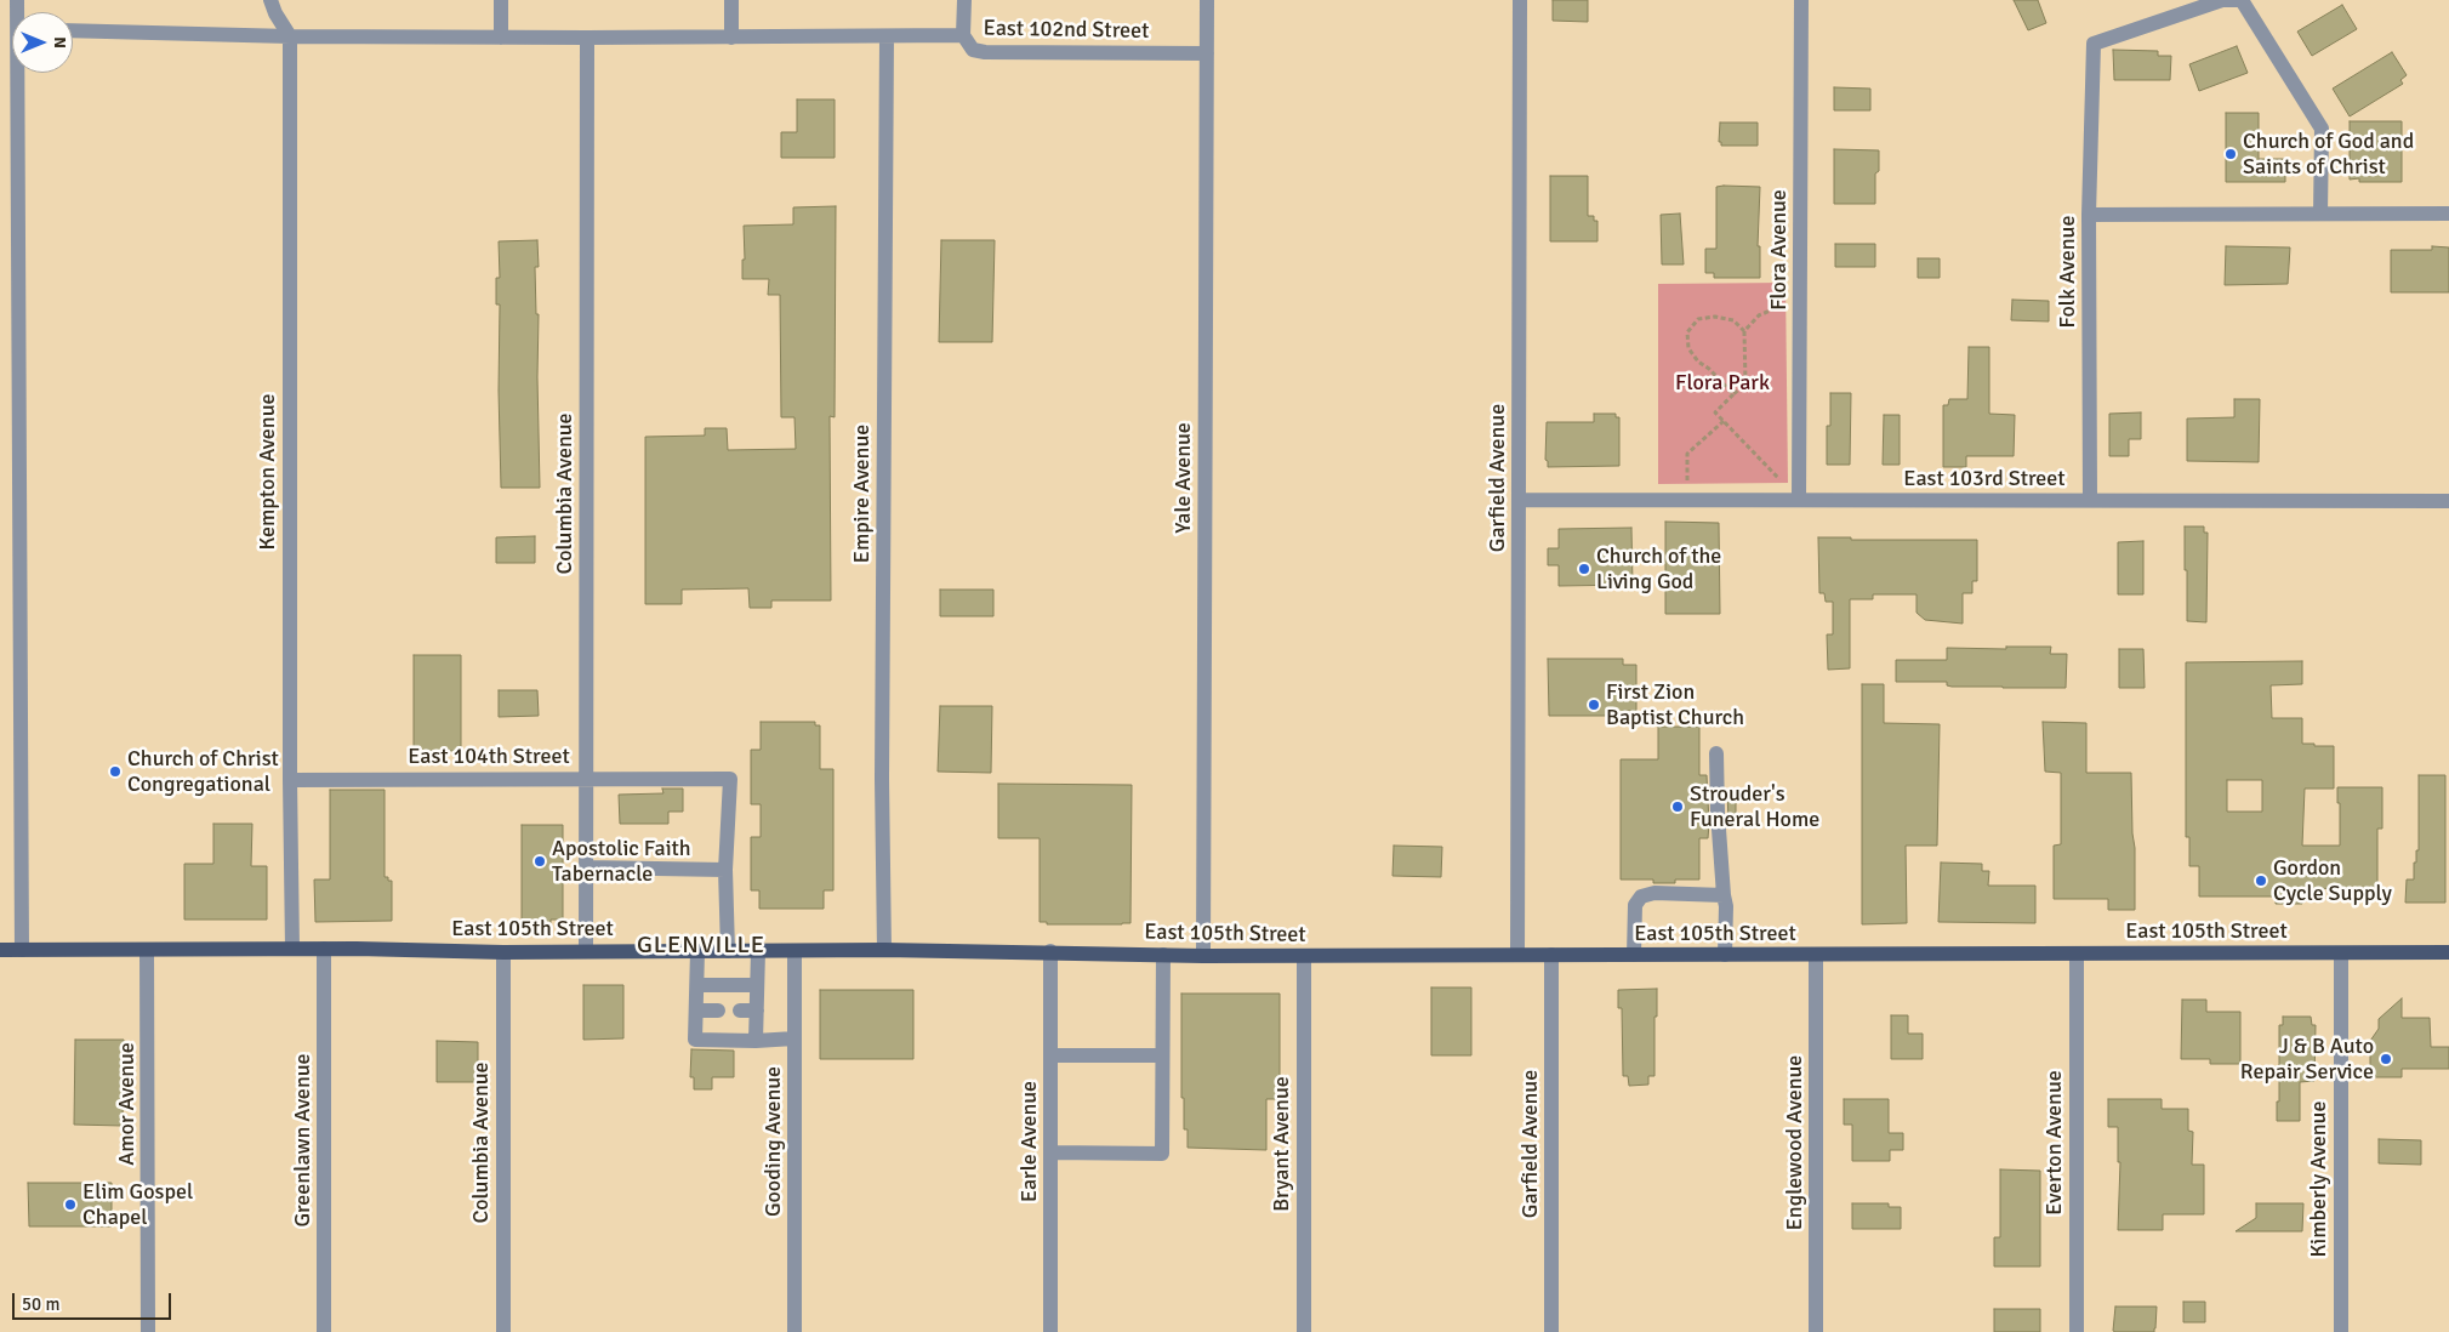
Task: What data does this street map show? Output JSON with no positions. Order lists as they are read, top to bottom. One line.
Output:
{"streets":{"main road":["East 105th Street"],"street":["East 102nd Street","Flora Avenue","Folk Avenue","Kempton Avenue","Yale Avenue","Garfield Avenue","East 103rd Street","Columbia Avenue","Empire Avenue","East 104th Street","Amor Avenue","Greenlawn Avenue","Gooding Avenue","Earle Avenue","Englewood Avenue","Everton Avenue","Bryant Avenue","Kimberly Avenue"]},"crossings":[["East 102nd Street","Kempton Avenue"],["East 102nd Street","Yale Avenue"],["East 102nd Street","Columbia Avenue"],["East 102nd Street","Empire Avenue"],["Flora Avenue","East 103rd Street"],["Folk Avenue","East 103rd Street"],["Kempton Avenue","East 104th Street"],["Kempton Avenue","East 105th Street"],["Yale Avenue","East 105th Street"],["Garfield Avenue","East 103rd Street"],["Garfield Avenue","East 105th Street"],["Columbia Avenue","East 104th Street"],["Columbia Avenue","East 105th Street"],["Empire Avenue","East 105th Street"],["East 105th Street","Amor Avenue"],["East 105th Street","Greenlawn Avenue"],["East 105th Street","Gooding Avenue"],["East 105th Street","Earle Avenue"],["East 105th Street","Englewood Avenue"],["East 105th Street","Everton Avenue"],["East 105th Street","Bryant Avenue"],["East 105th Street","Kimberly Avenue"]],"districts":["GLENVILLE"],"parks":["Flora Park"],"places":["Church of God and Saints of Christ","Church of the Living God","First Zion Baptist Church","Church of Christ Congregational","Strouder's Funeral Home","Apostolic Faith Tabernacle","Gordon Cycle Supply","J & B Auto Repair Service","Elim Gospel Chapel"],"scale_bar":"50 m","north":"right"}
